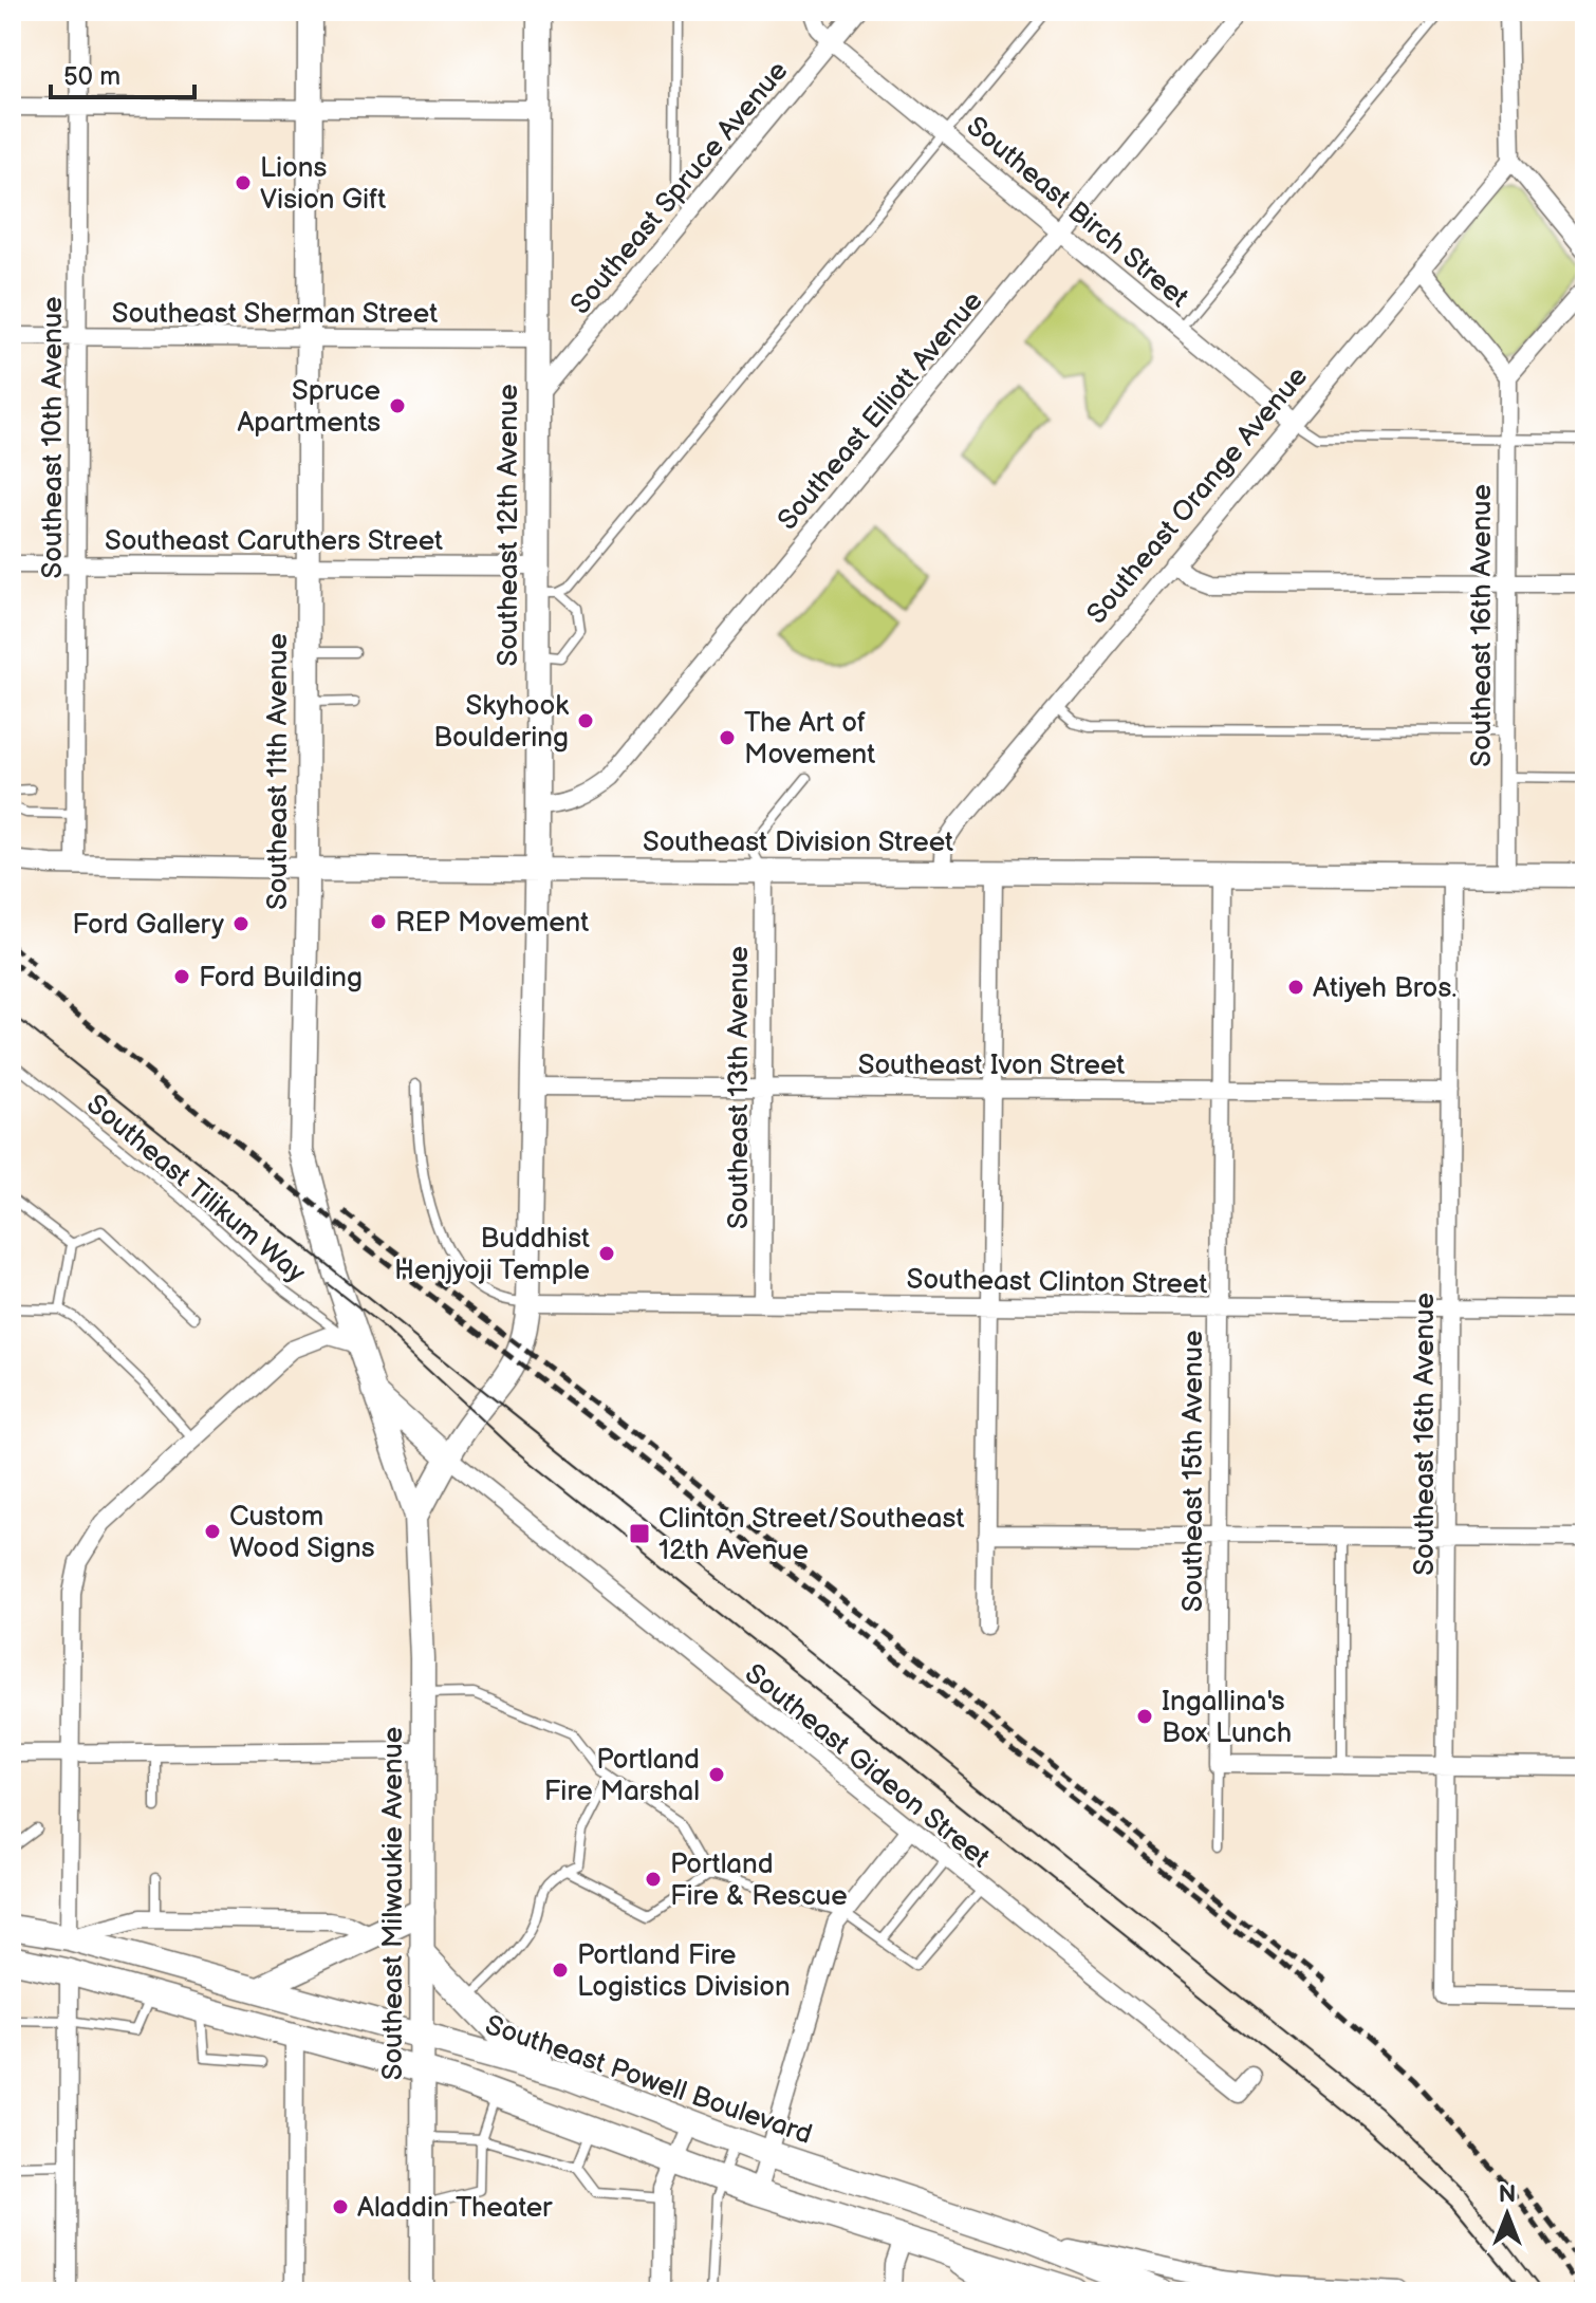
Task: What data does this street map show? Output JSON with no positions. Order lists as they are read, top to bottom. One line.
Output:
{"streets":{"main road":["Southeast 12th Avenue","Southeast 11th Avenue","Southeast Division Street","Southeast Milwaukie Avenue","Southeast Powell Boulevard"],"street":["Southeast Spruce Avenue","Southeast Birch Street","Southeast Sherman Street","Southeast Elliott Avenue","Southeast 10th Avenue","Southeast Orange Avenue","Southeast Caruthers Street","Southeast 16th Avenue","Southeast Ivon Street","Southeast 13th Avenue","Southeast Clinton Street","Southeast 15th Avenue","Southeast Gideon Street"],"lane":["Southeast Tilikum Way"]},"crossings":[["Southeast Spruce Avenue","Southeast Birch Street"],["Southeast Spruce Avenue","Southeast 12th Avenue"],["Southeast Birch Street","Southeast Elliott Avenue"],["Southeast Birch Street","Southeast Orange Avenue"],["Southeast Sherman Street","Southeast 10th Avenue"],["Southeast Sherman Street","Southeast 12th Avenue"],["Southeast Sherman Street","Southeast 11th Avenue"],["Southeast Elliott Avenue","Southeast 12th Avenue"],["Southeast 10th Avenue","Southeast Caruthers Street"],["Southeast 10th Avenue","Southeast Division Street"],["Southeast Orange Avenue","Southeast Division Street"],["Southeast 12th Avenue","Southeast Caruthers Street"],["Southeast 12th Avenue","Southeast 11th Avenue"],["Southeast 12th Avenue","Southeast Division Street"],["Southeast 12th Avenue","Southeast Ivon Street"],["Southeast 12th Avenue","Southeast Clinton Street"],["Southeast 12th Avenue","Southeast Gideon Street"],["Southeast 12th Avenue","Southeast Milwaukie Avenue"],["Southeast Caruthers Street","Southeast 11th Avenue"],["Southeast 16th Avenue","Southeast Division Street"],["Southeast 16th Avenue","Southeast Ivon Street"],["Southeast 16th Avenue","Southeast Clinton Street"],["Southeast 11th Avenue","Southeast Division Street"],["Southeast 11th Avenue","Southeast Tilikum Way"],["Southeast 11th Avenue","Southeast Milwaukie Avenue"],["Southeast Division Street","Southeast 13th Avenue"],["Southeast Division Street","Southeast 15th Avenue"],["Southeast Ivon Street","Southeast 13th Avenue"],["Southeast Ivon Street","Southeast 15th Avenue"],["Southeast 13th Avenue","Southeast Clinton Street"],["Southeast Clinton Street","Southeast 15th Avenue"],["Southeast Milwaukie Avenue","Southeast Powell Boulevard"]],"places":{"other":["Lions Vision Gift","Spruce Apartments","Skyhook Bouldering","The Art of Movement","REP Movement","Ford Gallery","Ford Building","Atiyeh Bros.","Buddhist Henjyoji Temple","Custom Wood Signs","Ingallina's Box Lunch","Portland Fire Marshal","Portland Fire & Rescue","Portland Fire Logistics Division","Aladdin Theater"],"transit":["Clinton Street/Southeast 12th Avenue"]},"scale_bar":"50 m","north":"top"}
